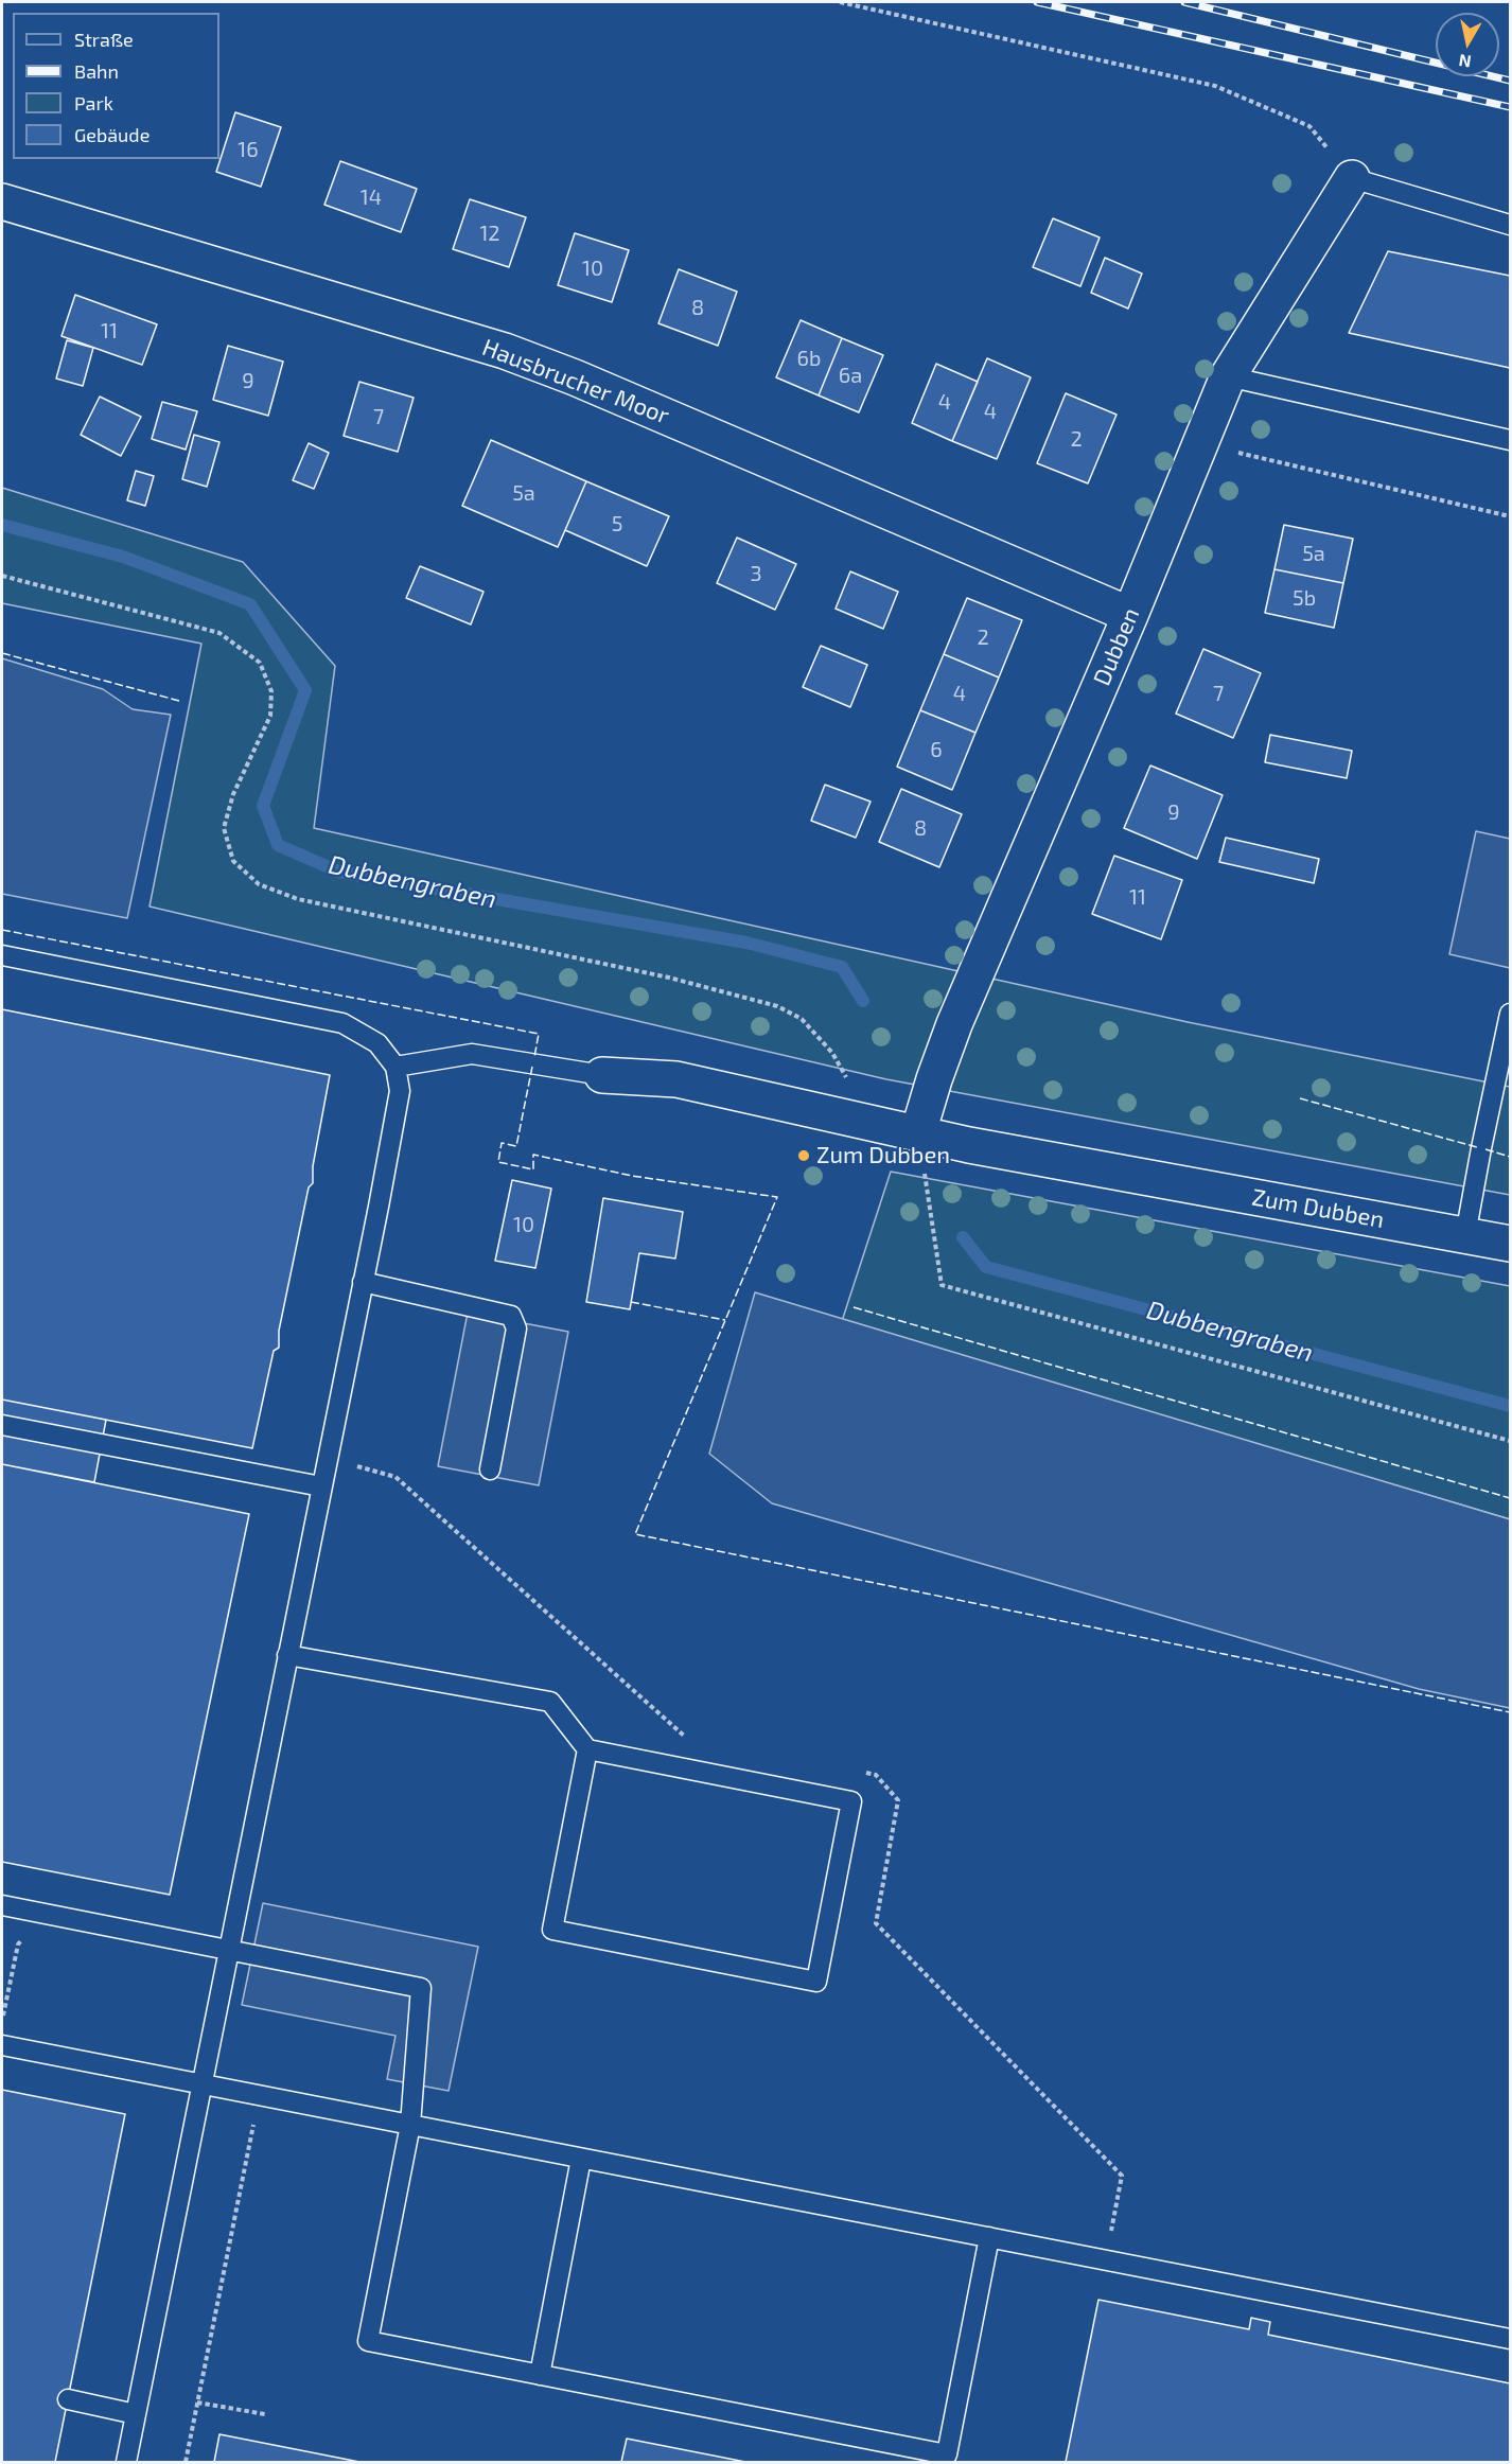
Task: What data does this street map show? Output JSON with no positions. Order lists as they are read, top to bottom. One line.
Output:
{"streets":{"street":["Hausbrucher Moor","Dubben","Zum Dubben"]},"crossings":[["Hausbrucher Moor","Dubben"],["Dubben","Zum Dubben"]],"water":["Dubbengraben"],"places":["Zum Dubben"],"house_numbers":["16","14","12","10","8","11","6b","6a","9","4","4","7","2","5a","5","5a","3","5b","2","4","7","6","9","8","11","10"],"legend":["Straße","Bahn","Park","Gebäude"],"north":"bottom"}
